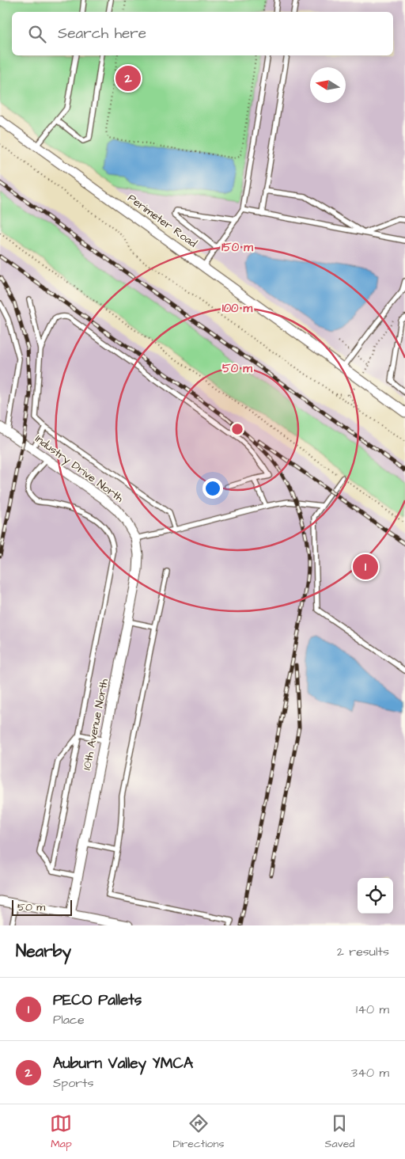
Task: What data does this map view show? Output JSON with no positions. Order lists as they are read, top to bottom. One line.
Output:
{"streets":{"street":["Perimeter Road","Industry Drive North","10th Avenue North"]},"crossings":[["Industry Drive North","10th Avenue North"]],"scale_bar":"50 m","north":"left","page":{"search":"Search here","pins":["2","1"],"scale":"50 m","heading":["Nearby","2 results"],"list":[{"mark":"1","name":"PECO Pallets","note":"Place","value":"140 m"},{"mark":"2","name":"Auburn Valley YMCA","note":"Sports","value":"340 m"}],"nav":["Map","Directions","Saved"]},"rings":["150 m","100 m","50 m"]}
